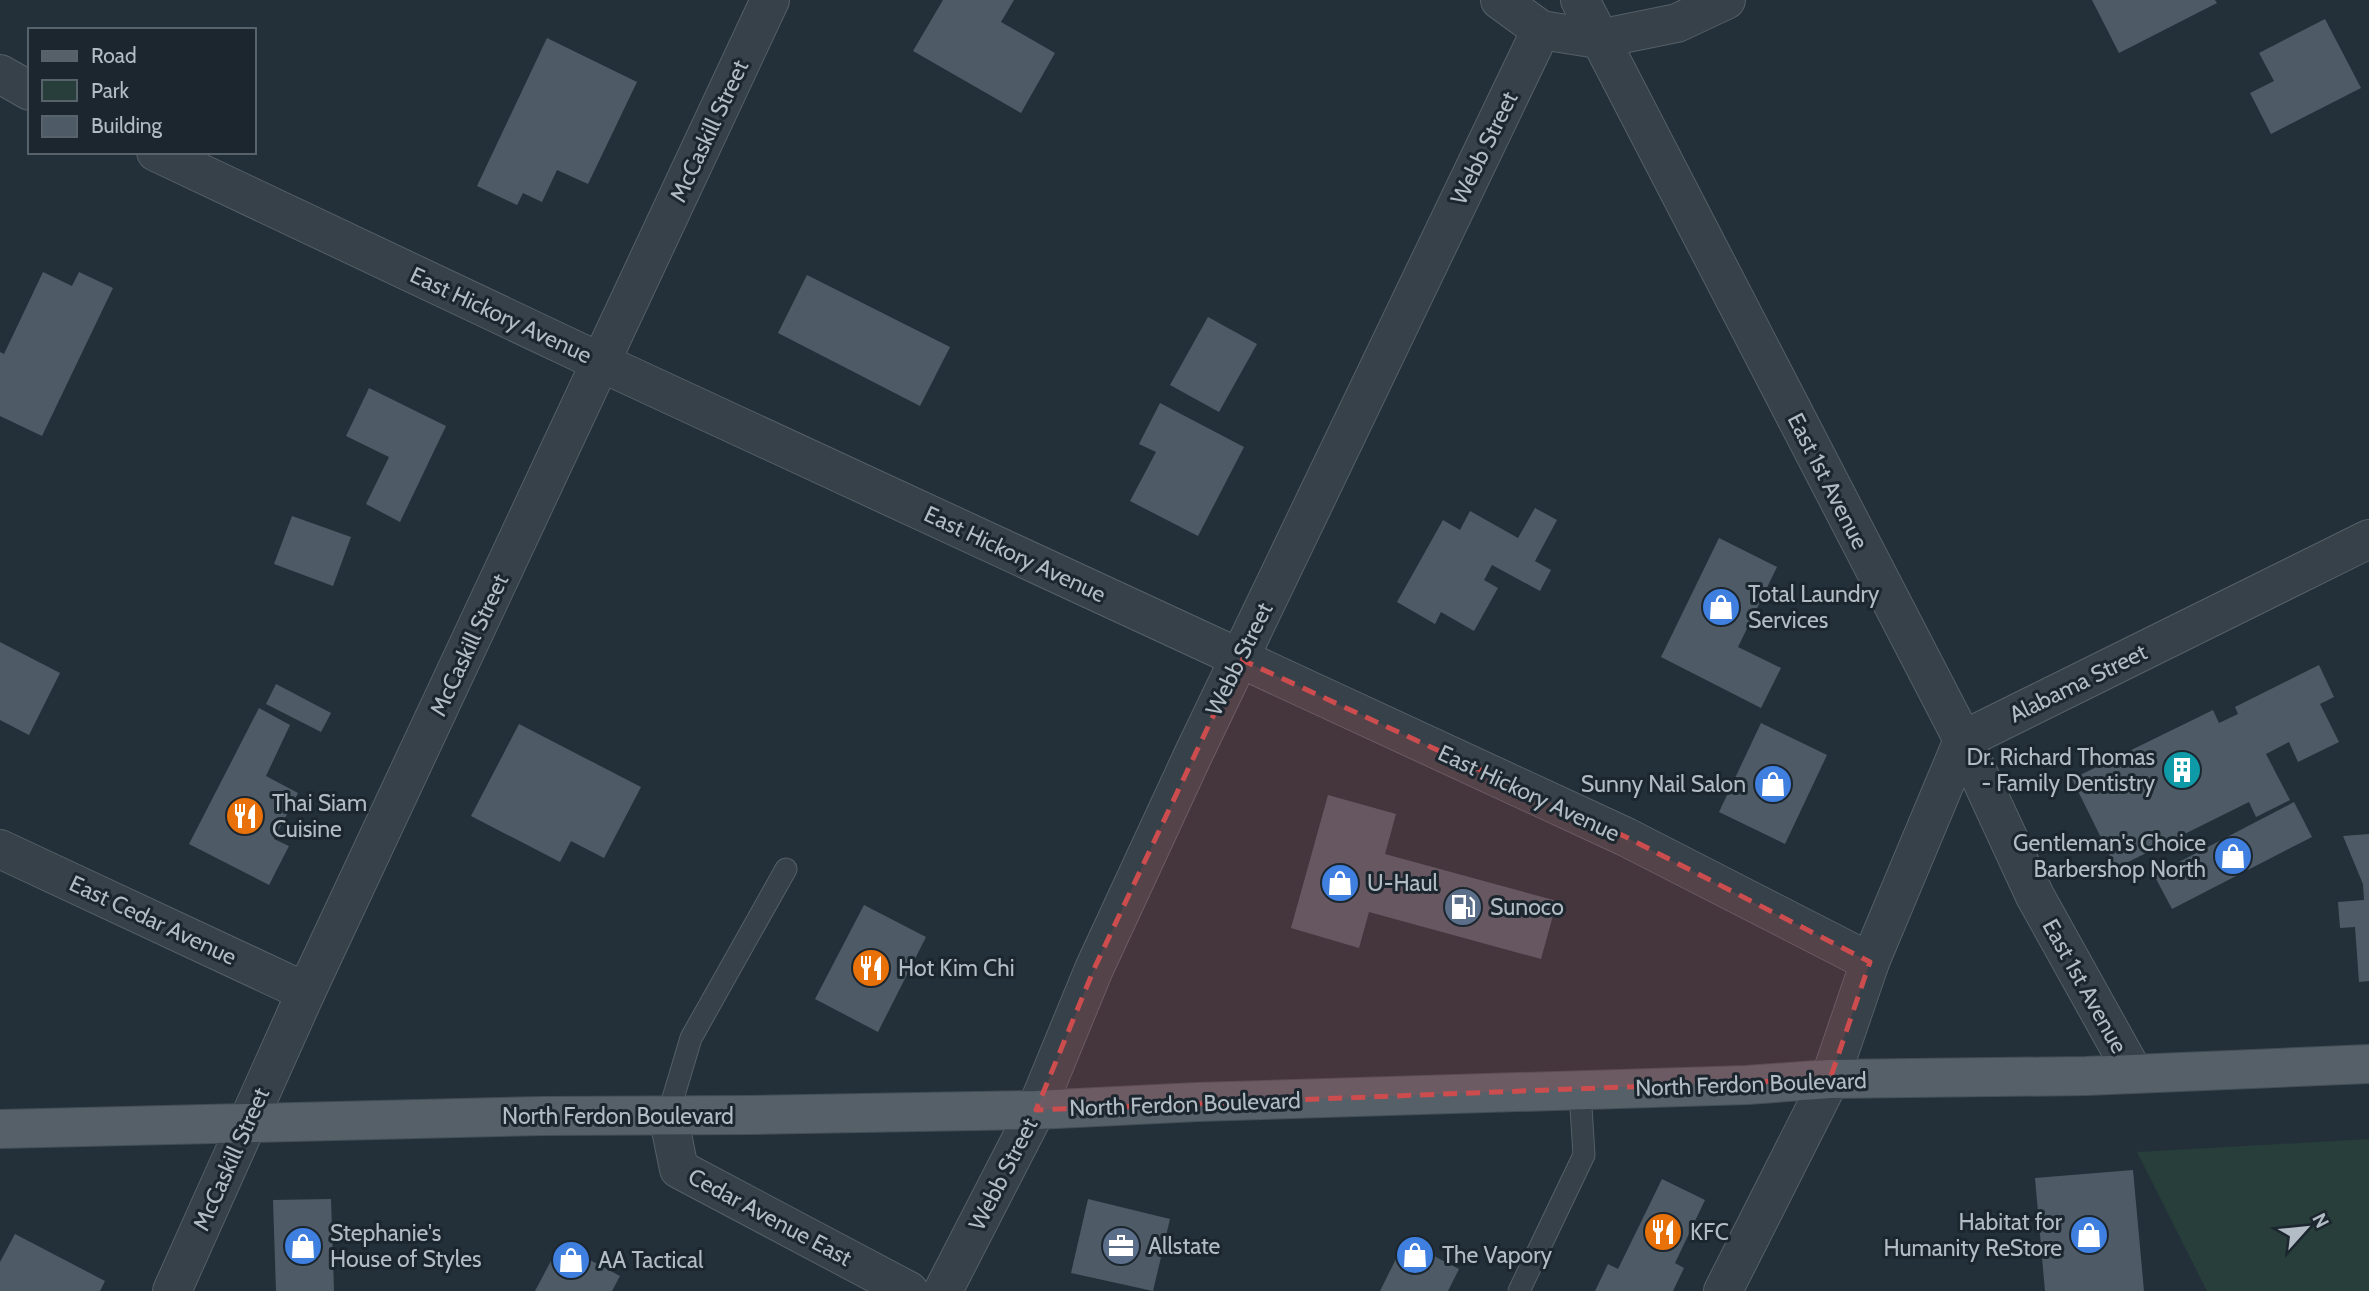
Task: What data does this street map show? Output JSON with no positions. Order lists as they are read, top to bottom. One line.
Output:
{"streets":{"main road":["North Ferdon Boulevard"],"street":["McCaskill Street","Webb Street","East Hickory Avenue","East 1st Avenue","Alabama Street","East Cedar Avenue","Cedar Avenue East"]},"crossings":[["McCaskill Street","East Hickory Avenue"],["McCaskill Street","East Cedar Avenue"],["McCaskill Street","North Ferdon Boulevard"],["Webb Street","East Hickory Avenue"],["Webb Street","North Ferdon Boulevard"],["East 1st Avenue","Alabama Street"],["East 1st Avenue","North Ferdon Boulevard"],["North Ferdon Boulevard","Cedar Avenue East"]],"places":{"shop":["Total Laundry Services","Sunny Nail Salon","Gentleman's Choice Barbershop North","U-Haul","Habitat for Humanity ReStore","Stephanie's House of Styles","The Vapory","AA Tactical"],"building":["Dr. Richard Thomas - Family Dentistry"],"restaurant":["Thai Siam Cuisine","Hot Kim Chi","KFC"],"fuel station":["Sunoco"],"office":["Allstate"]},"legend":["Road","Park","Building"],"north":"top right"}
